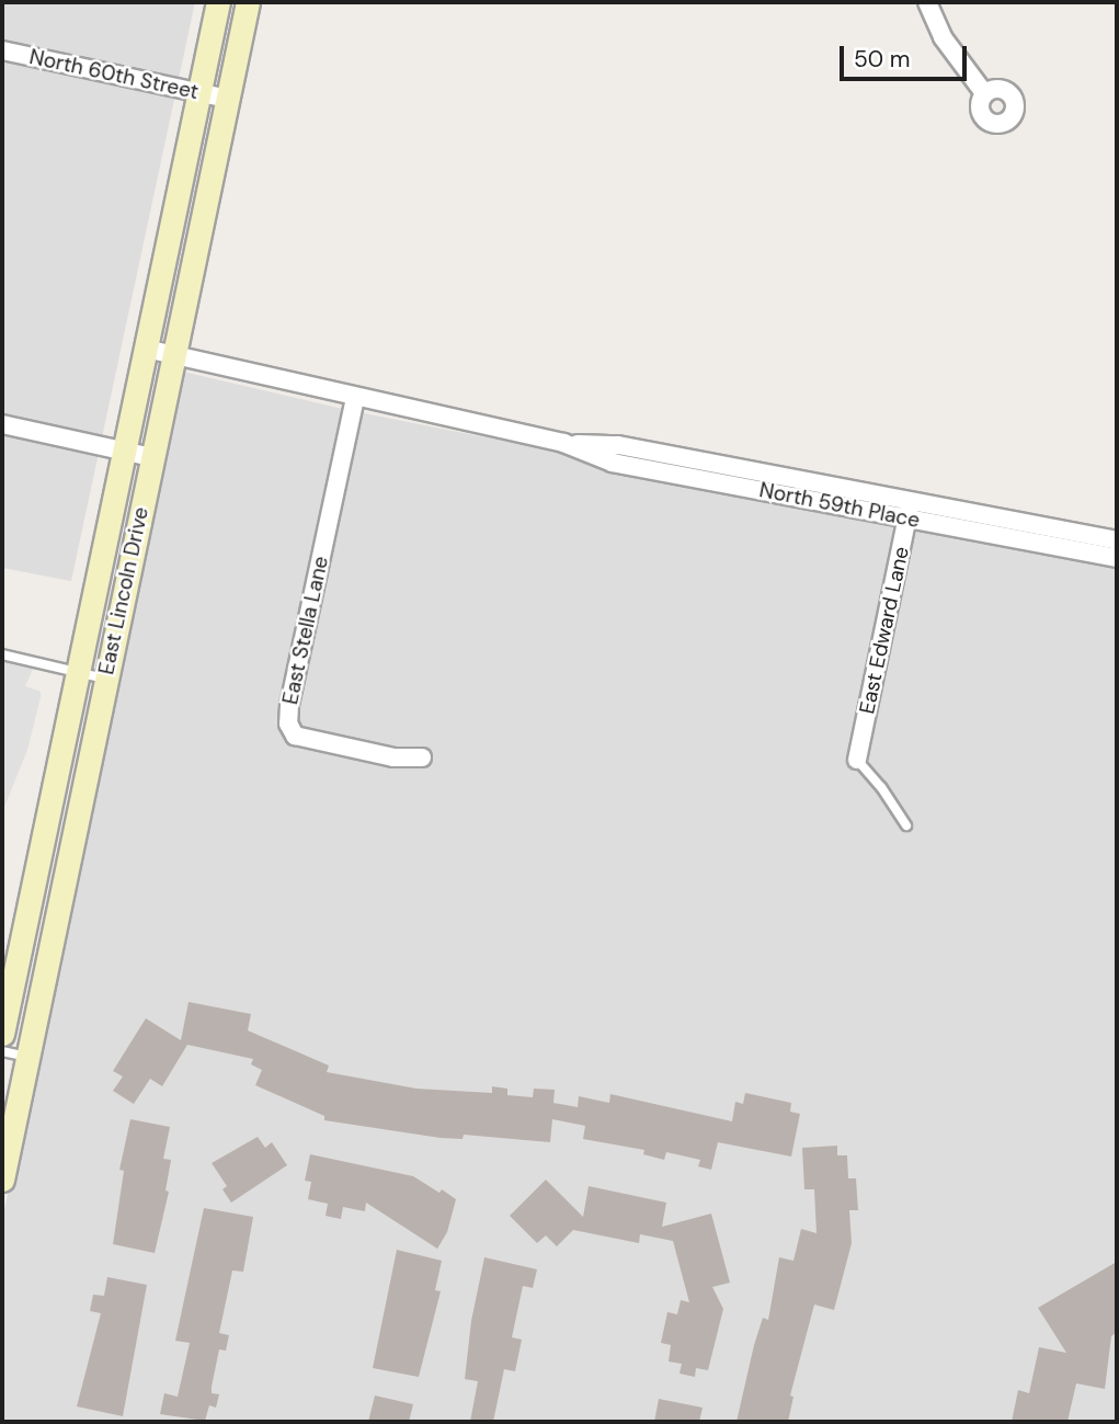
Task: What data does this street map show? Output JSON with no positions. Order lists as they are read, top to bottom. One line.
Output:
{"streets":{"main road":["East Lincoln Drive"],"street":["North 60th Street","North 59th Place","East Stella Lane","East Edward Lane"]},"crossings":[["North 60th Street","East Lincoln Drive"],["North 59th Place","East Lincoln Drive"],["North 59th Place","East Stella Lane"],["North 59th Place","East Edward Lane"]],"scale_bar":"50 m"}
